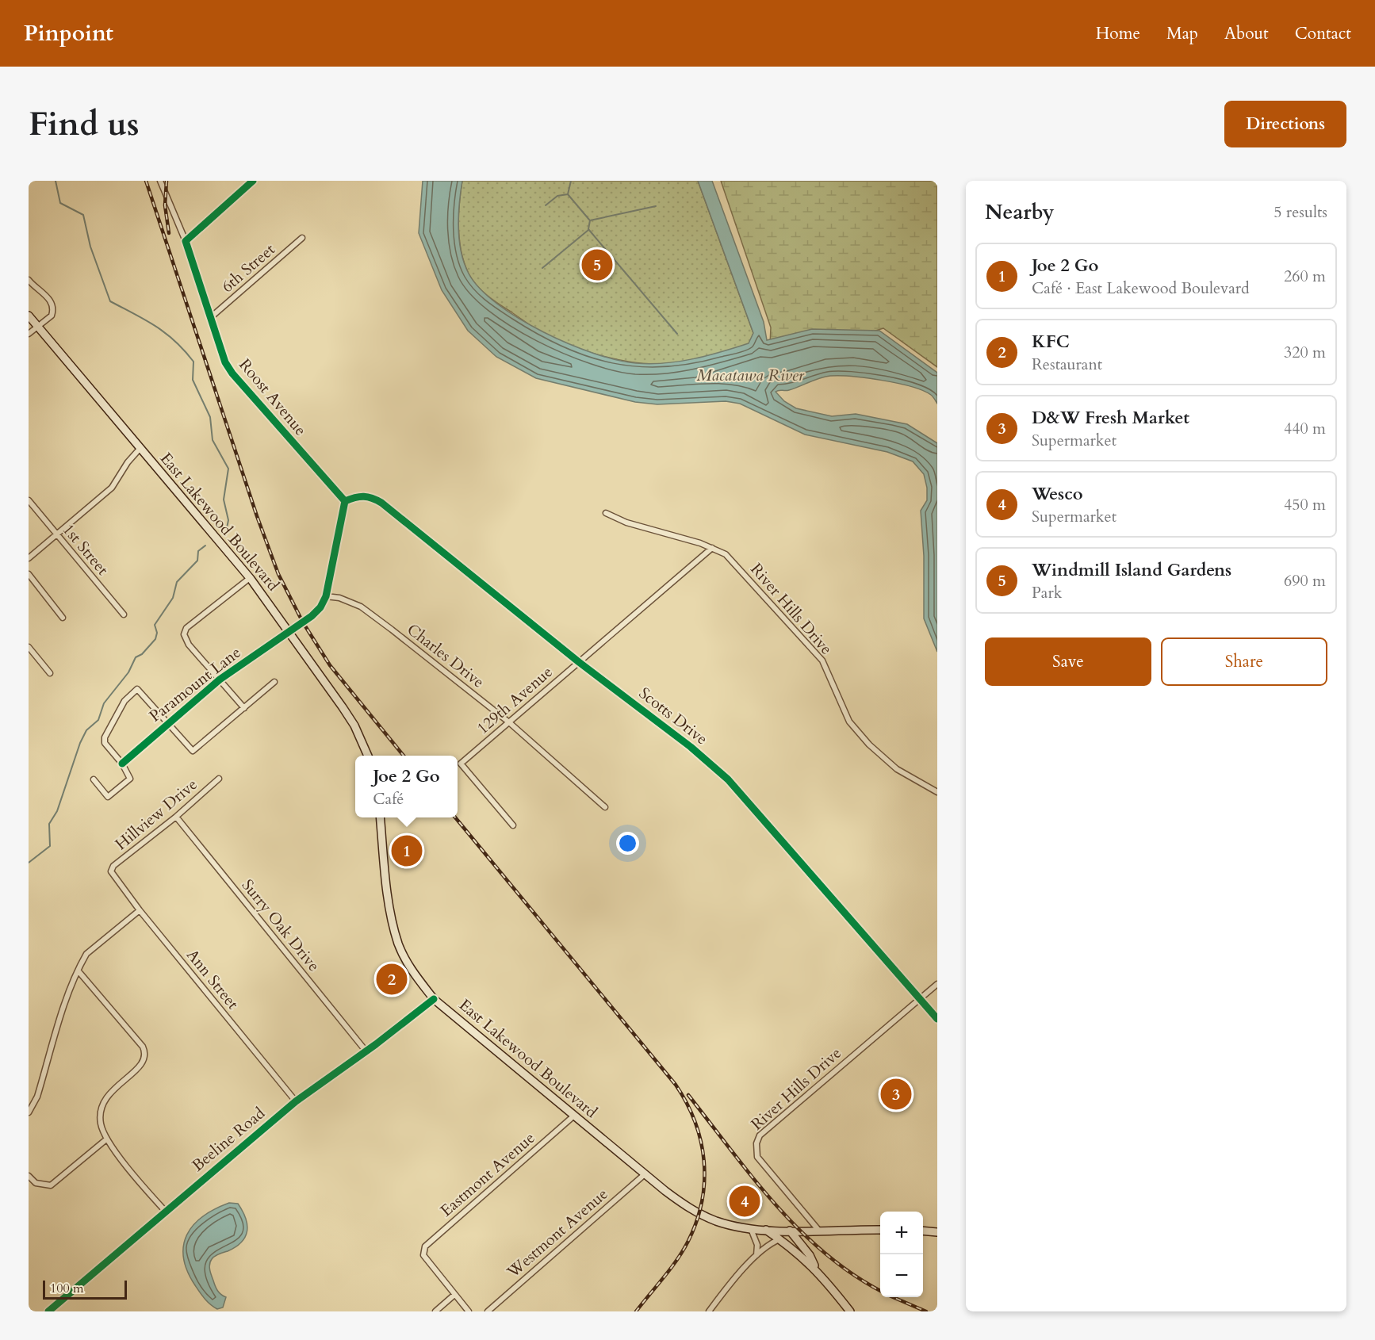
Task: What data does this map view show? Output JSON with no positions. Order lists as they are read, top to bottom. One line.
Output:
{"streets":{"main road":["East Lakewood Boulevard"],"street":["6th Street","Roost Avenue","1st Street","River Hills Drive","Charles Drive","Paramount Lane","129th Avenue","Scotts Drive","Hillview Drive","Surry Oak Drive","Ann Street","Beeline Road","Eastmont Avenue","Westmont Avenue"]},"crossings":[["6th Street","Roost Avenue"],["Roost Avenue","Scotts Drive"],["East Lakewood Boulevard","River Hills Drive"],["East Lakewood Boulevard","Paramount Lane"],["East Lakewood Boulevard","Beeline Road"],["East Lakewood Boulevard","Eastmont Avenue"],["East Lakewood Boulevard","Westmont Avenue"],["River Hills Drive","129th Avenue"],["River Hills Drive","Scotts Drive"],["Charles Drive","129th Avenue"],["129th Avenue","Scotts Drive"],["Hillview Drive","Surry Oak Drive"],["Hillview Drive","Ann Street"],["Surry Oak Drive","Beeline Road"],["Ann Street","Beeline Road"]],"water":["Macatawa River"],"scale_bar":"100 m","page":{"header":"Pinpoint","nav":["Home","Map","About","Contact"],"buttons":["Directions",["Save","Share"]],"title":"Find us","heading":["Nearby","5 results"],"list":[{"mark":"1","name":"Joe 2 Go","note":"Café · East Lakewood Boulevard","value":"260 m"},{"mark":"2","name":"KFC","note":"Restaurant","value":"320 m"},{"mark":"3","name":"D&W Fresh Market","note":"Supermarket","value":"440 m"},{"mark":"4","name":"Wesco","note":"Supermarket","value":"450 m"},{"mark":"5","name":"Windmill Island Gardens","note":"Park","value":"690 m"}],"pins":["5","1","2","3","4"],"popup":["Joe 2 Go","Café"],"map_buttons":["+","−"],"scale":"100 m"}}
